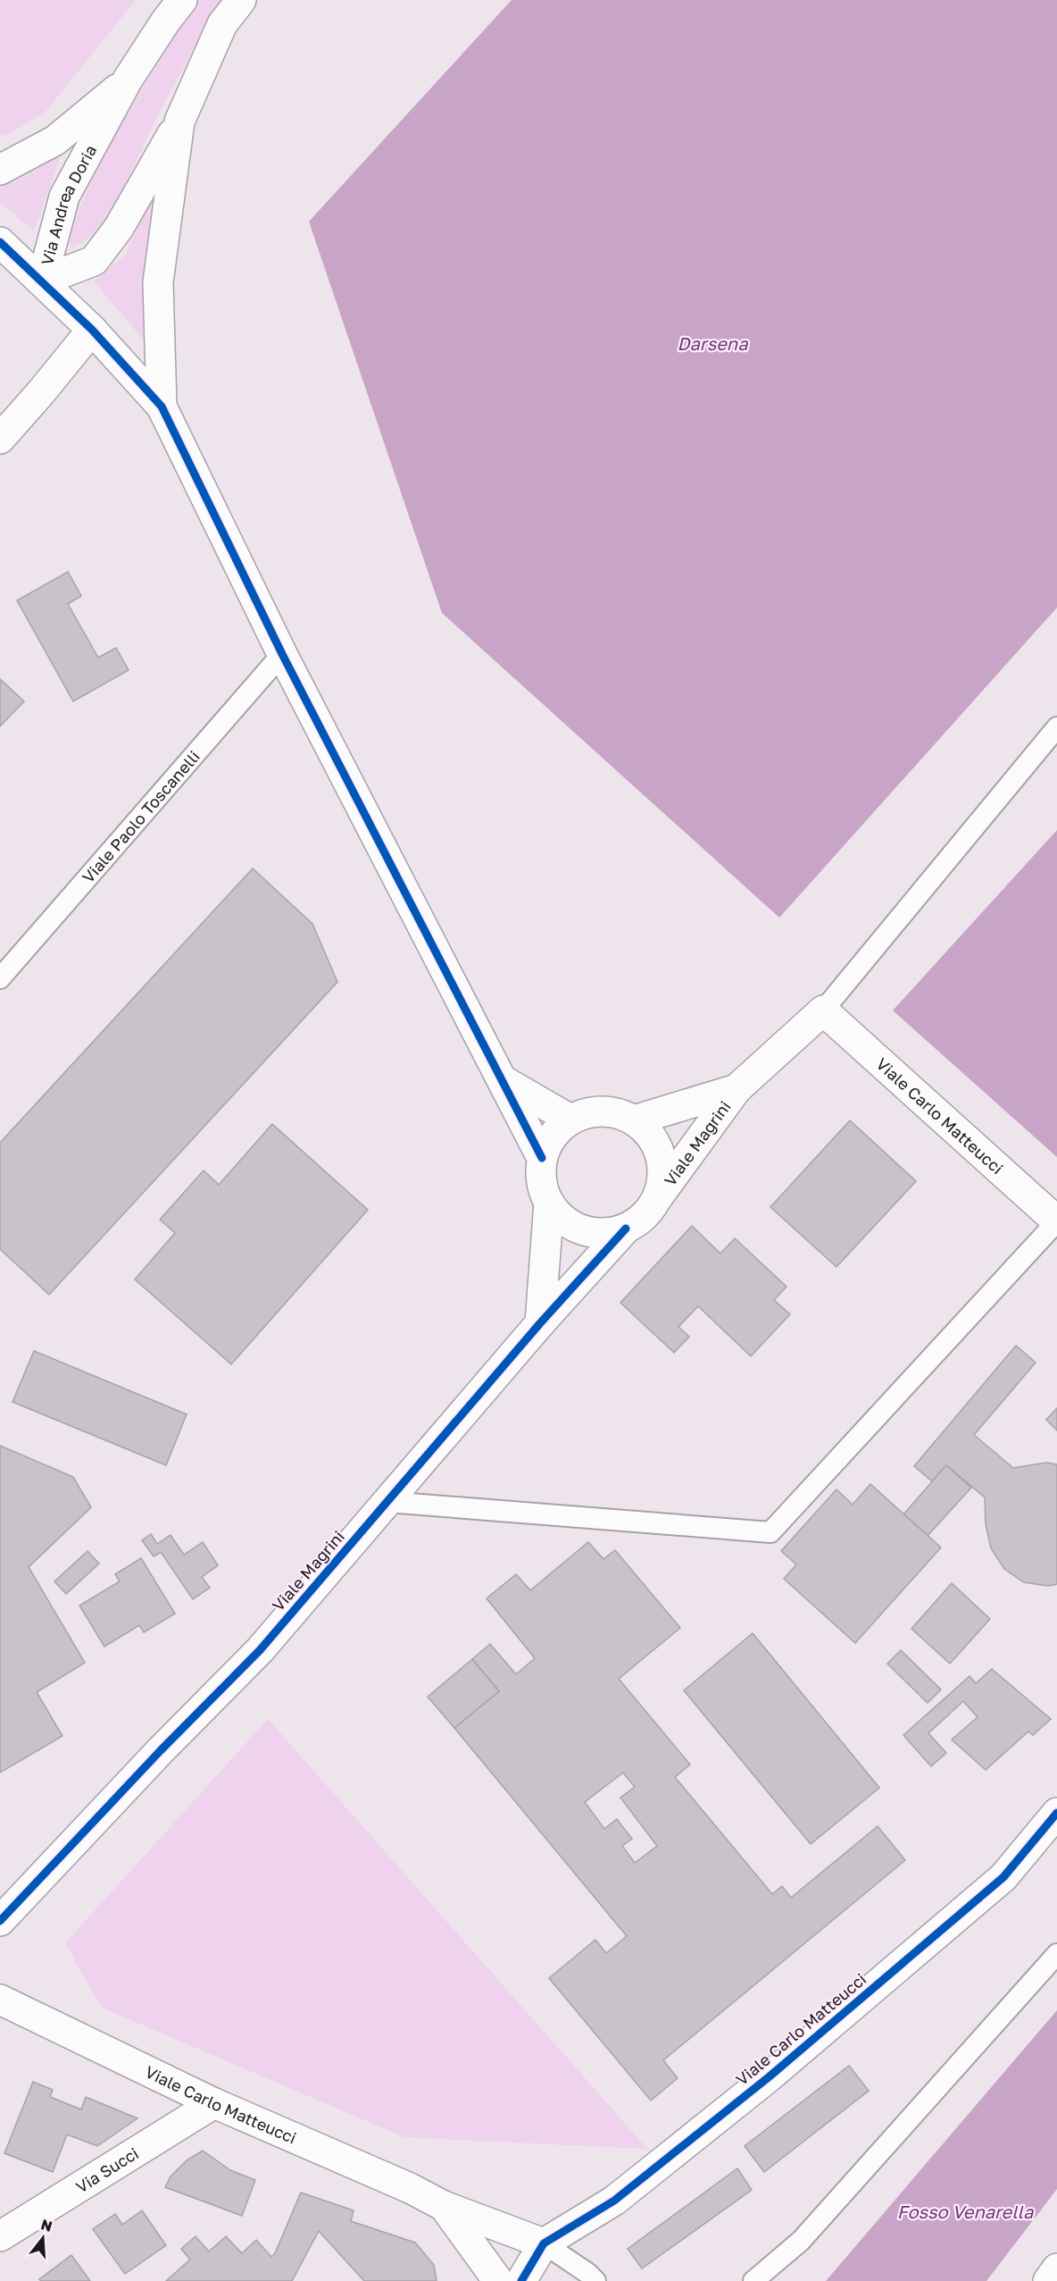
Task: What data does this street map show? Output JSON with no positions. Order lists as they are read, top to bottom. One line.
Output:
{"streets":{"street":["Via Andrea Doria","Viale Carlo Matteucci","Viale Magrini","Via Succi"],"lane":["Viale Paolo Toscanelli"]},"crossings":[["Viale Carlo Matteucci","Viale Magrini"],["Viale Carlo Matteucci","Via Succi"]],"water":["Darsena","Fosso Venarella"],"north":"top"}
